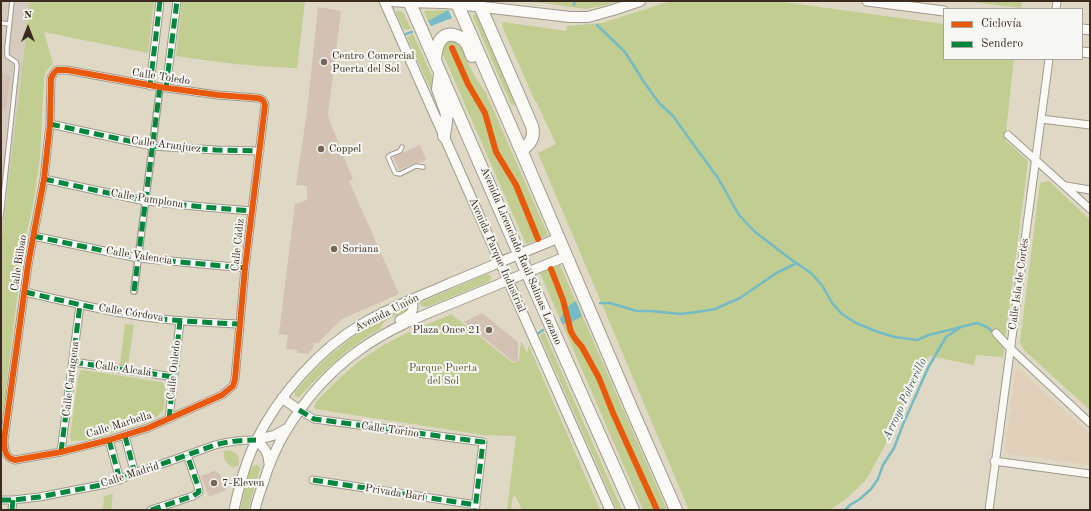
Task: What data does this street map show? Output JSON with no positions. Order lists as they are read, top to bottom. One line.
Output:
{"streets":{"main road":["Avenida Licenciado Raúl Salinas Lozano"],"street":["Calle Toledo","Calle Aranjuez","Calle Pamplona","Calle Cádiz","Avenida Parque Industrial","Calle Valencia","Calle Bilbao","Calle Isla de Cortés","Calle Córdova","Avenida Unión","Calle Alcalá","Calle Ouledo","Calle Cartagena","Calle Marbella","Calle Torino","Calle Madrid","Privada Barí"]},"crossings":[["Calle Toledo","Calle Cádiz"],["Calle Toledo","Calle Bilbao"],["Calle Aranjuez","Calle Cádiz"],["Calle Aranjuez","Calle Bilbao"],["Calle Pamplona","Calle Cádiz"],["Calle Pamplona","Calle Bilbao"],["Calle Cádiz","Calle Valencia"],["Calle Cádiz","Calle Córdova"],["Calle Cádiz","Calle Marbella"],["Avenida Parque Industrial","Avenida Unión"],["Calle Valencia","Calle Bilbao"],["Avenida Licenciado Raúl Salinas Lozano","Avenida Unión"],["Calle Bilbao","Calle Córdova"],["Calle Bilbao","Calle Marbella"],["Calle Córdova","Calle Ouledo"],["Calle Córdova","Calle Cartagena"],["Avenida Unión","Calle Torino"],["Avenida Unión","Calle Madrid"],["Calle Alcalá","Calle Ouledo"],["Calle Alcalá","Calle Cartagena"],["Calle Ouledo","Calle Marbella"],["Calle Cartagena","Calle Marbella"],["Calle Torino","Privada Barí"]],"water":["Arroyo Potrerillo"],"parks":["Parque Puerta del Sol"],"places":["Centro Comercial Puerta del Sol","Coppel","Soriana","Plaza Once 21","7-Eleven"],"legend":["Ciclovía","Sendero"],"north":"top"}
